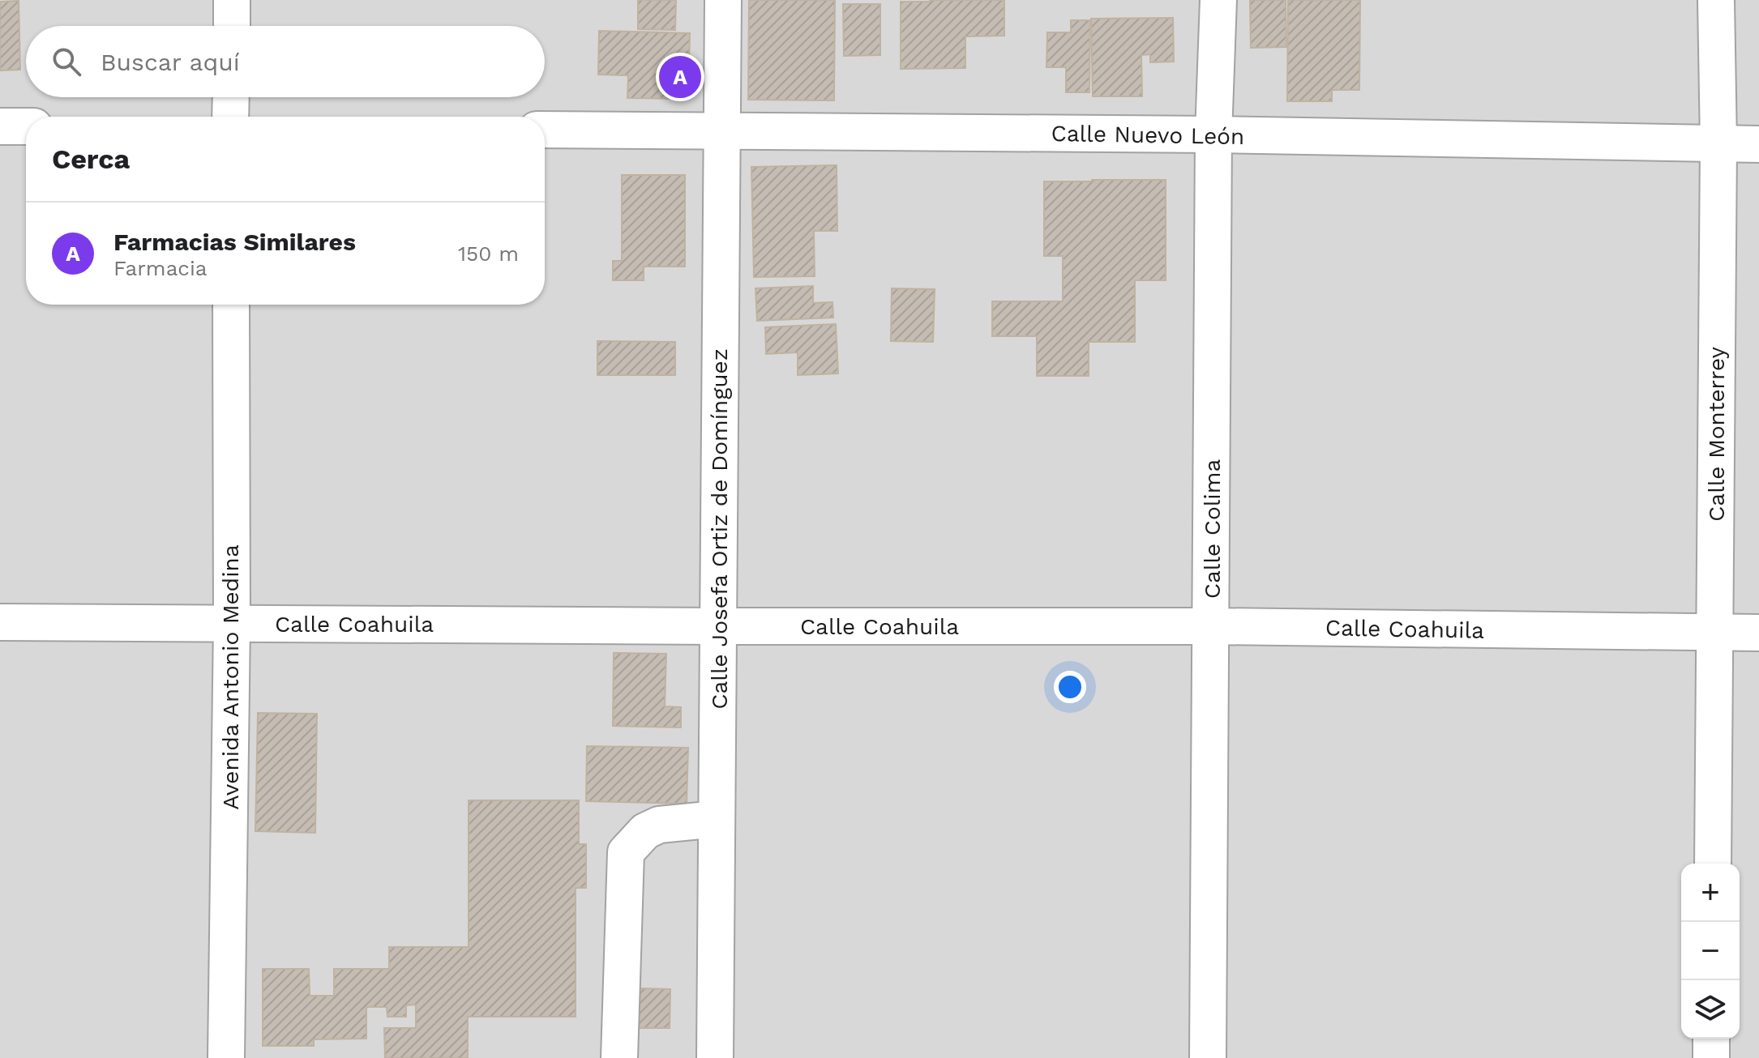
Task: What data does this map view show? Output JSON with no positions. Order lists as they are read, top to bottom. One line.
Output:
{"streets":{"street":["Calle Nuevo León","Calle Monterrey","Calle Josefa Ortiz de Domínguez","Calle Colima","Calle Coahuila","Avenida Antonio Medina"]},"crossings":[["Calle Nuevo León","Calle Monterrey"],["Calle Nuevo León","Calle Josefa Ortiz de Domínguez"],["Calle Nuevo León","Calle Colima"],["Calle Monterrey","Calle Coahuila"],["Calle Josefa Ortiz de Domínguez","Calle Coahuila"],["Calle Colima","Calle Coahuila"],["Calle Coahuila","Avenida Antonio Medina"]],"page":{"search":"Buscar aquí","pins":"A","heading":"Cerca","list":[{"mark":"A","name":"Farmacias Similares","note":"Farmacia","value":"150 m"}],"map_buttons":["+","−"]}}
